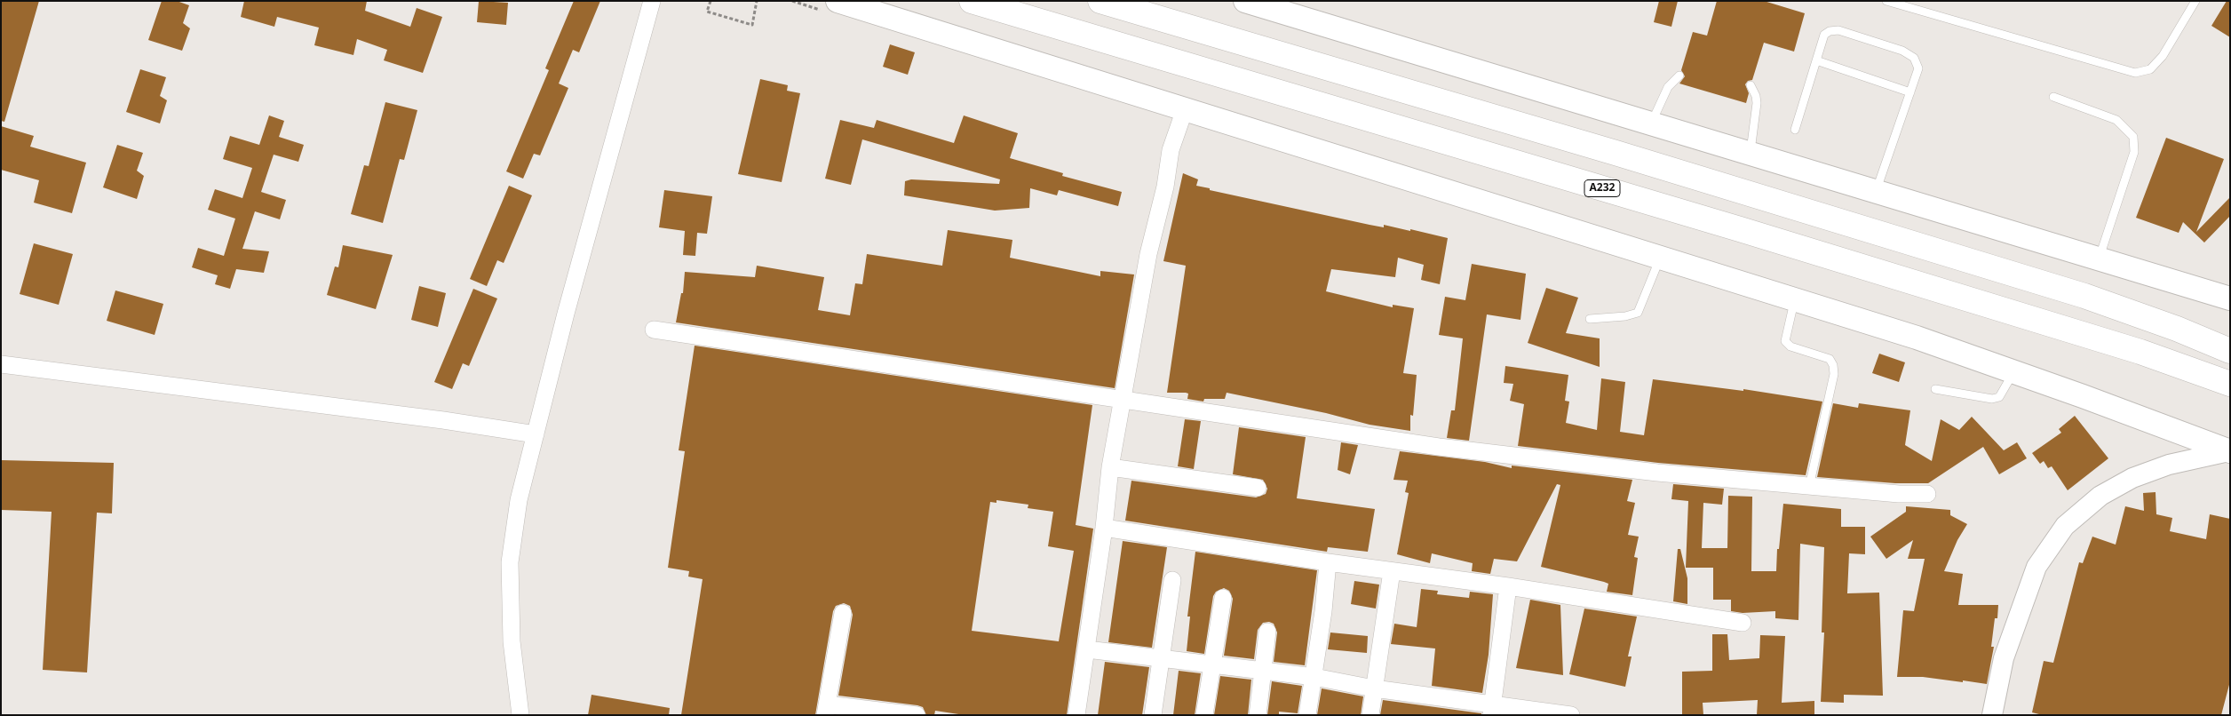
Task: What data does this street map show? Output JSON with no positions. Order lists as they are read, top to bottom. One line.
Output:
{"streets":{"highway":["A232"]}}
